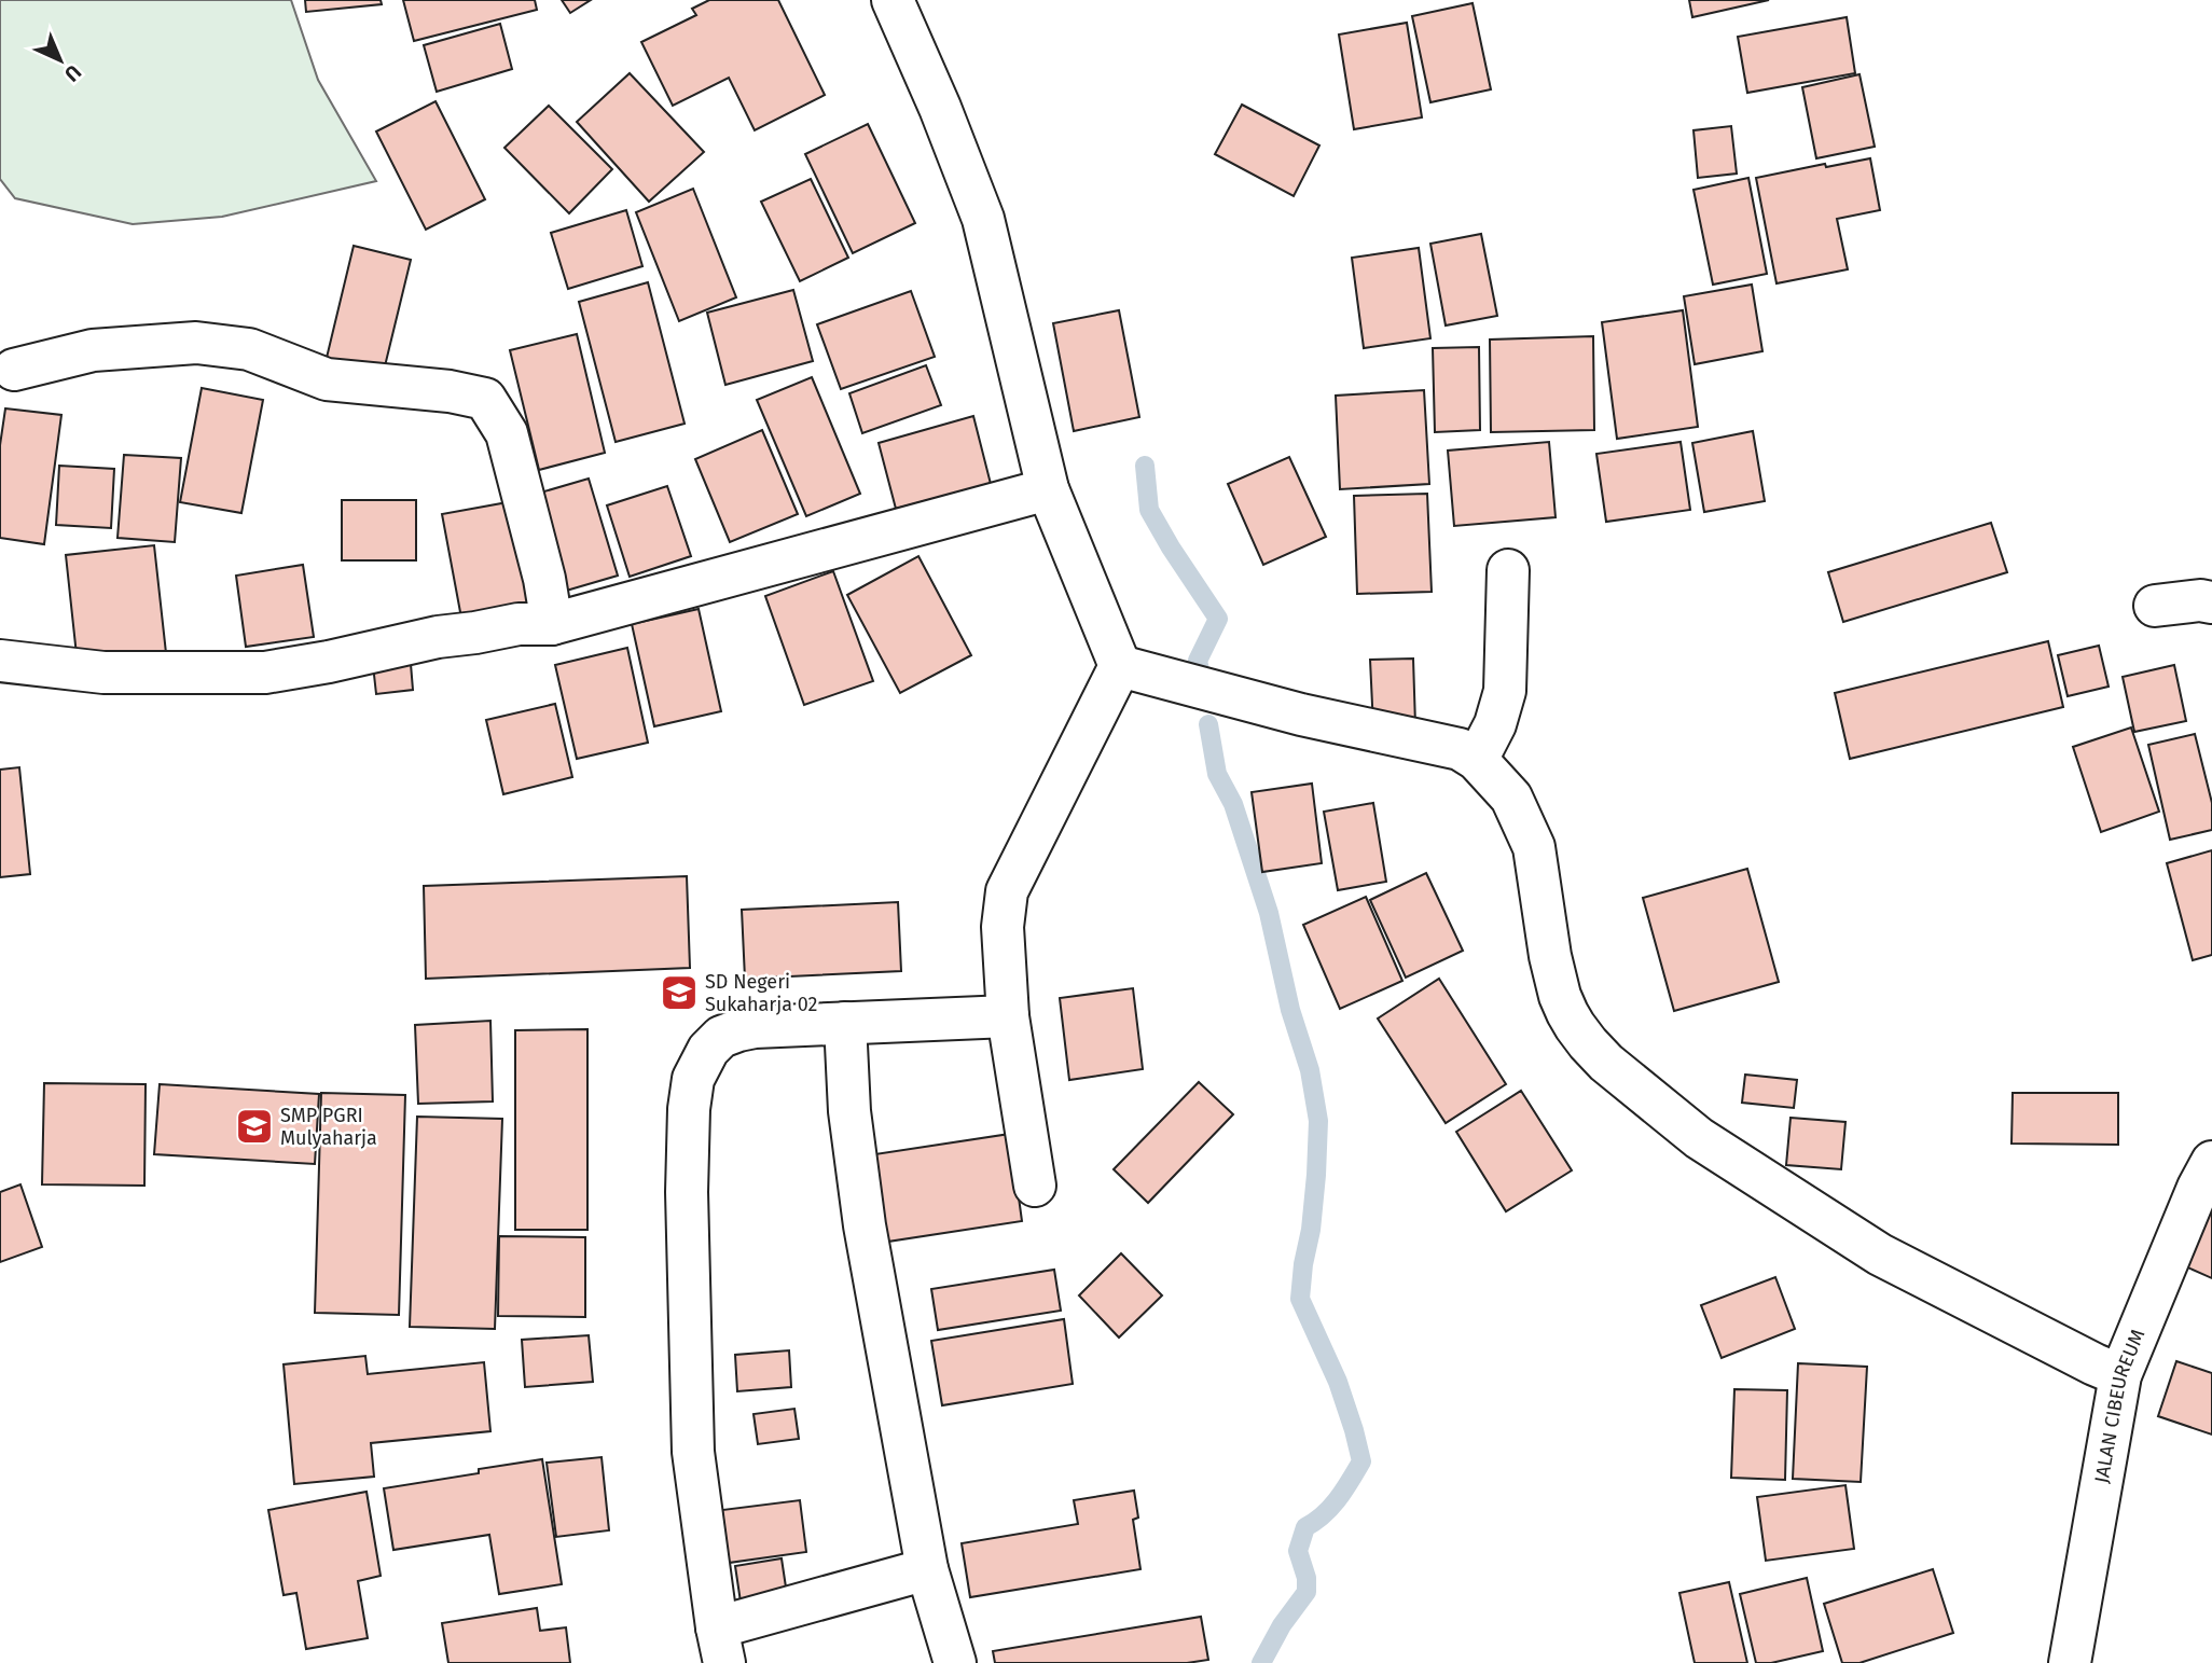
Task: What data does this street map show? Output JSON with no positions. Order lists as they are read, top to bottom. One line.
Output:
{"streets":{"street":["JALAN CIBEUREUM"]},"places":{"school or university":["SD Negeri Sukaharja 02","SMP PGRI Mulyaharja"]},"north":"bottom right"}
